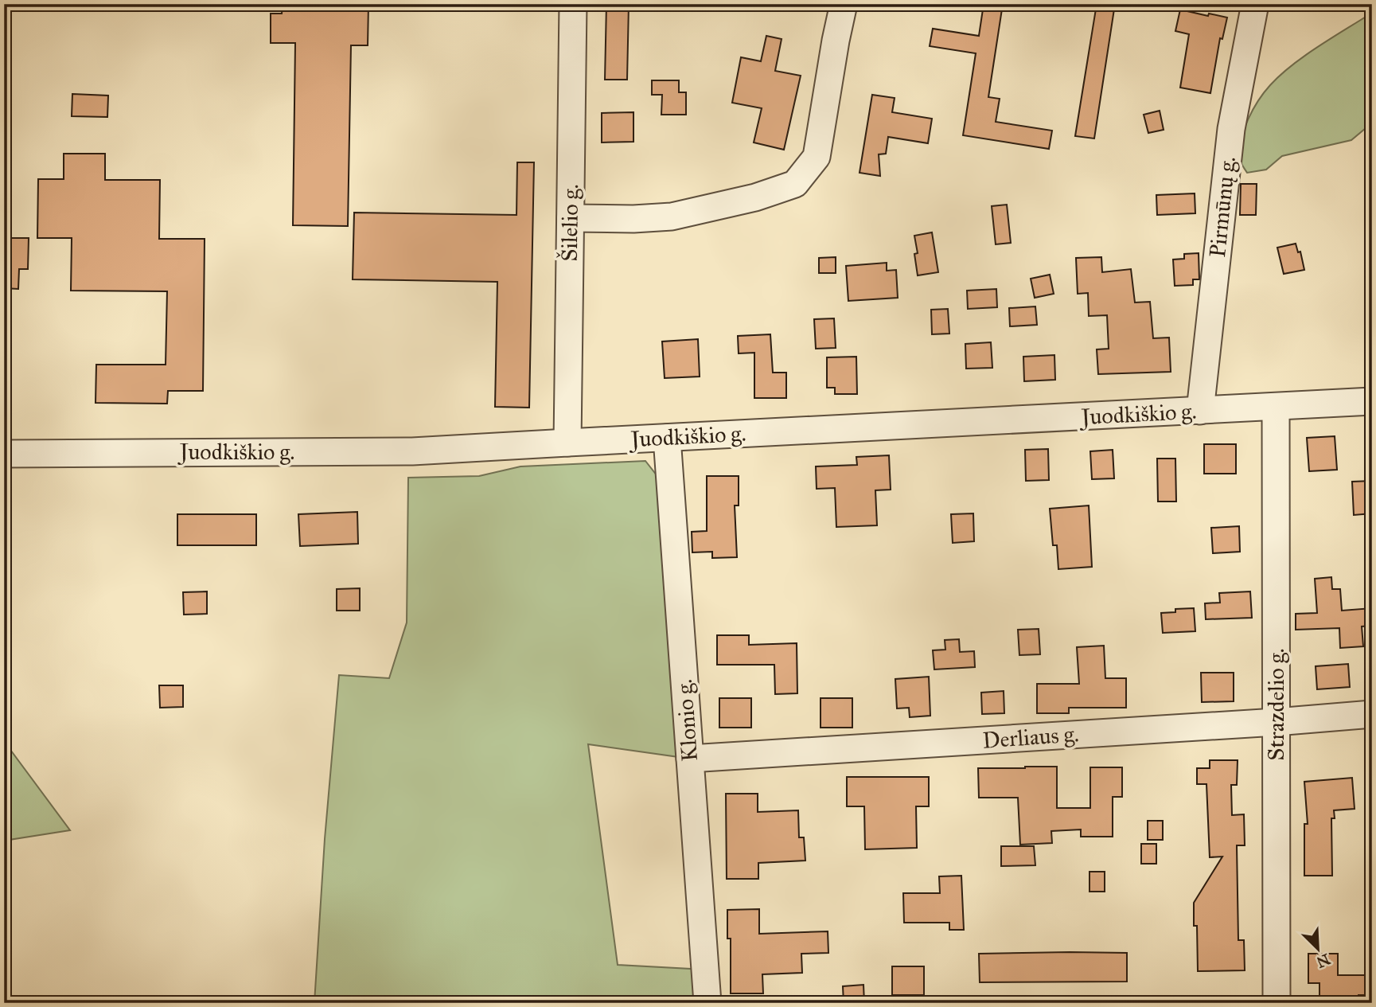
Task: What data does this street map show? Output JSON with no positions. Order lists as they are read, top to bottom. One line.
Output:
{"streets":{"street":["Pirmūnų g.","Šilelio g.","Juodkiškio g.","Strazdelio g.","Klonio g.","Derliaus g."]},"crossings":[["Pirmūnų g.","Juodkiškio g."],["Šilelio g.","Juodkiškio g."],["Juodkiškio g.","Strazdelio g."],["Juodkiškio g.","Klonio g."],["Strazdelio g.","Derliaus g."],["Klonio g.","Derliaus g."]],"north":"bottom right"}
